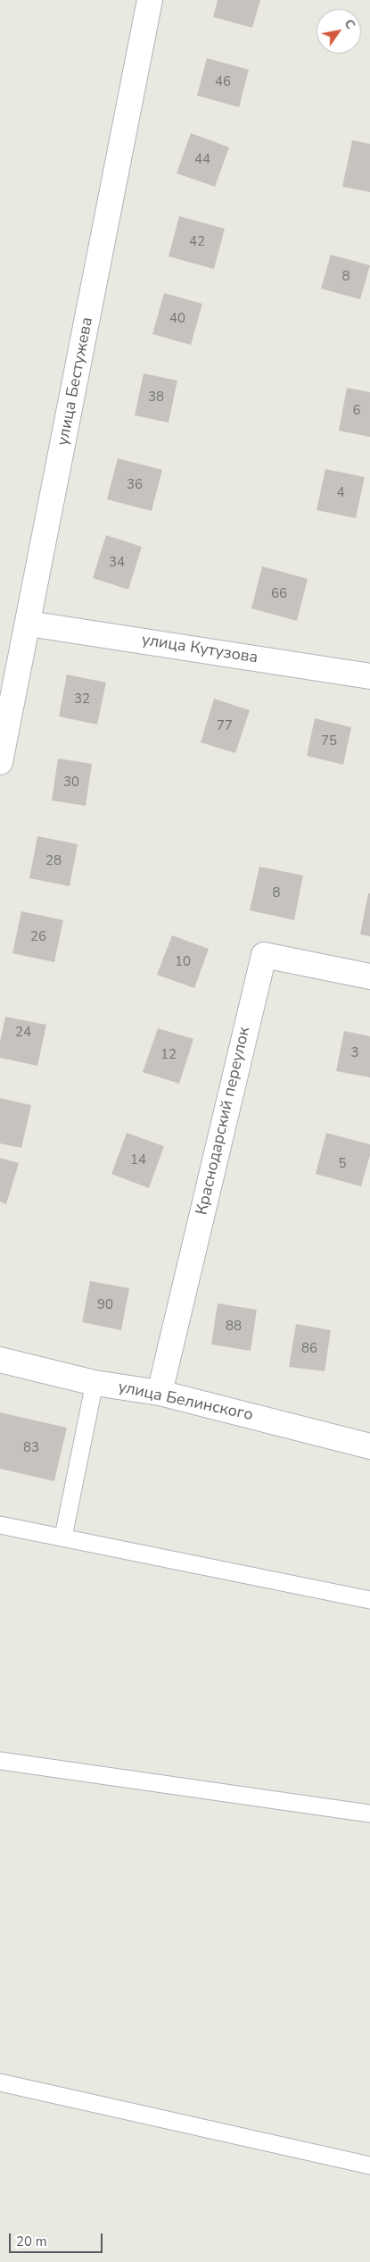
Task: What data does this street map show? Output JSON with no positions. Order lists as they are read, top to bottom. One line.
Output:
{"streets":{"street":["улица Бестужева","улица Кутузова","Краснодарский переулок","улица Белинского"]},"crossings":[["улица Бестужева","улица Кутузова"],["Краснодарский переулок","улица Белинского"]],"house_numbers":["46","44","42","8","40","38","6","36","4","34","66","32","77","75","30","28","8","26","10","24","3","12","14","5","90","88","86","83"],"scale_bar":"20 m","north":"top right"}
